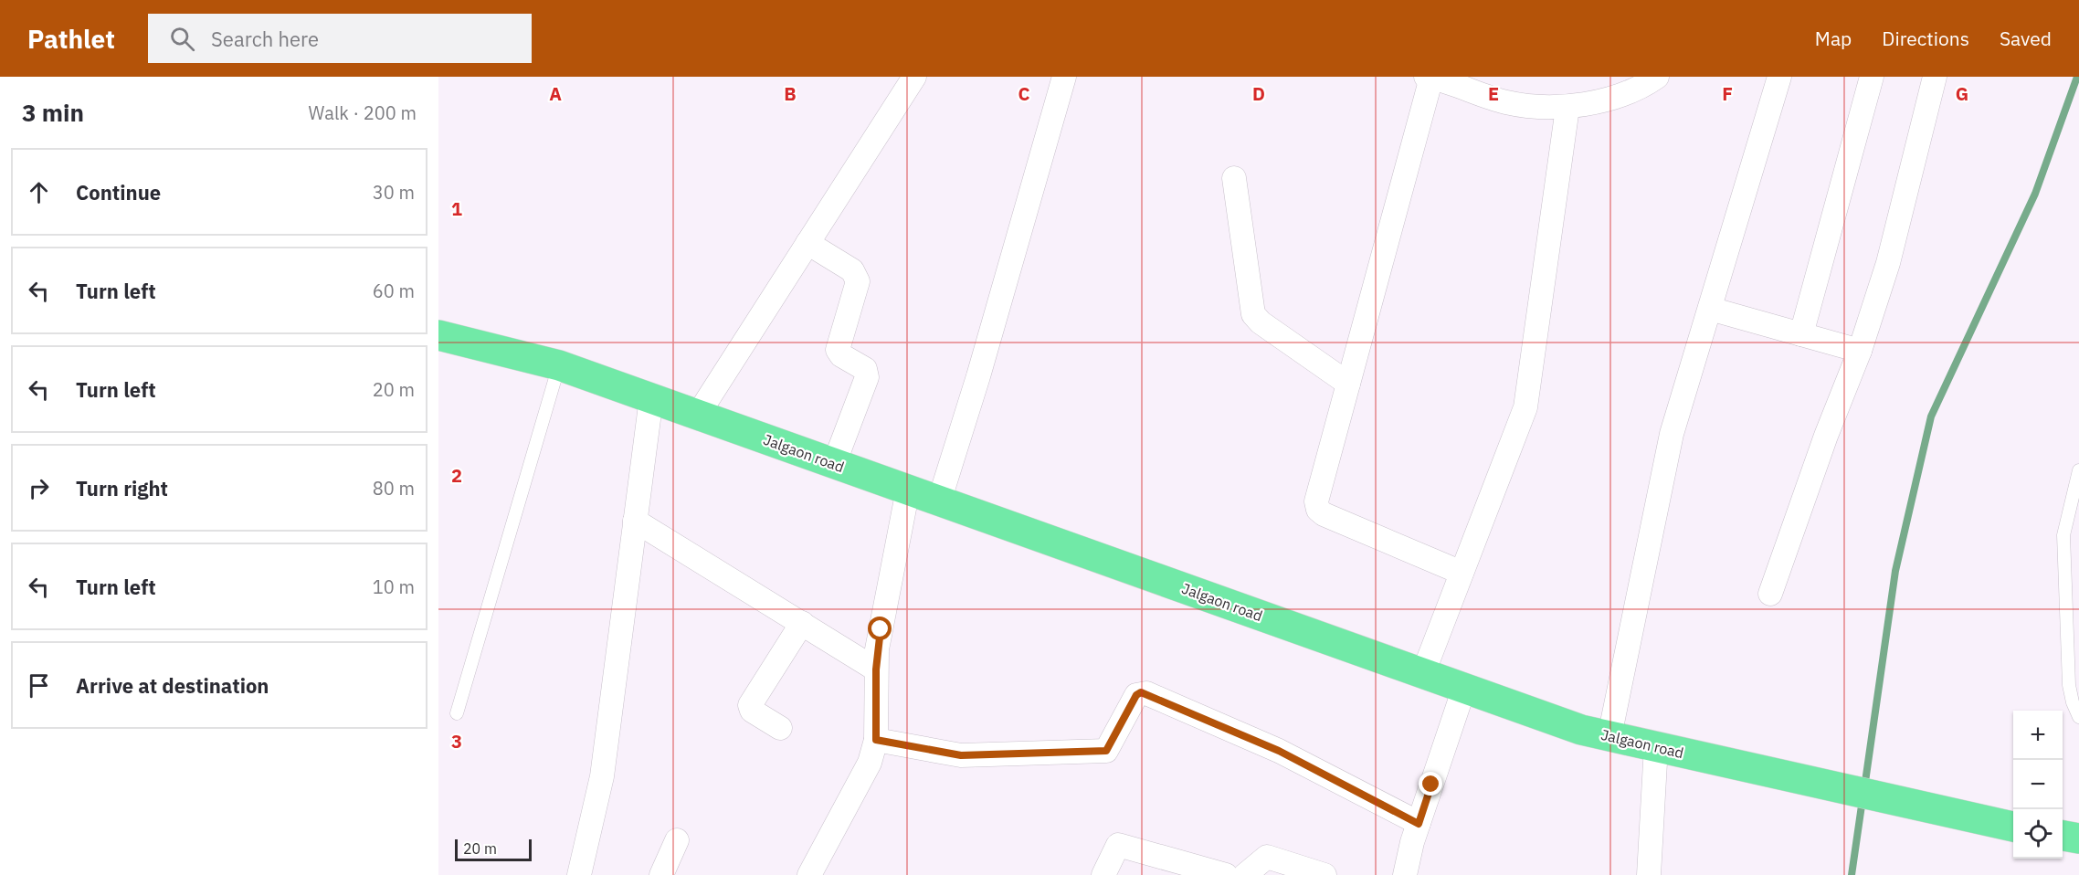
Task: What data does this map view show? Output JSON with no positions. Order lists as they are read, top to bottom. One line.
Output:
{"streets":{"highway":["Jalgaon road"]},"scale_bar":"20 m","page":{"header":"Pathlet","search":"Search here","nav":["Map","Directions","Saved"],"heading":["3 min","Walk · 200 m"],"list":[["Continue","30 m"],["Turn left","60 m"],["Turn left","20 m"],["Turn right","80 m"],["Turn left","10 m"],"Arrive at destination"],"map_buttons":["+","−"],"scale":"20 m"},"grid":{"columns":["A","B","C","D","E","F","G"],"rows":["1","2","3"]}}
